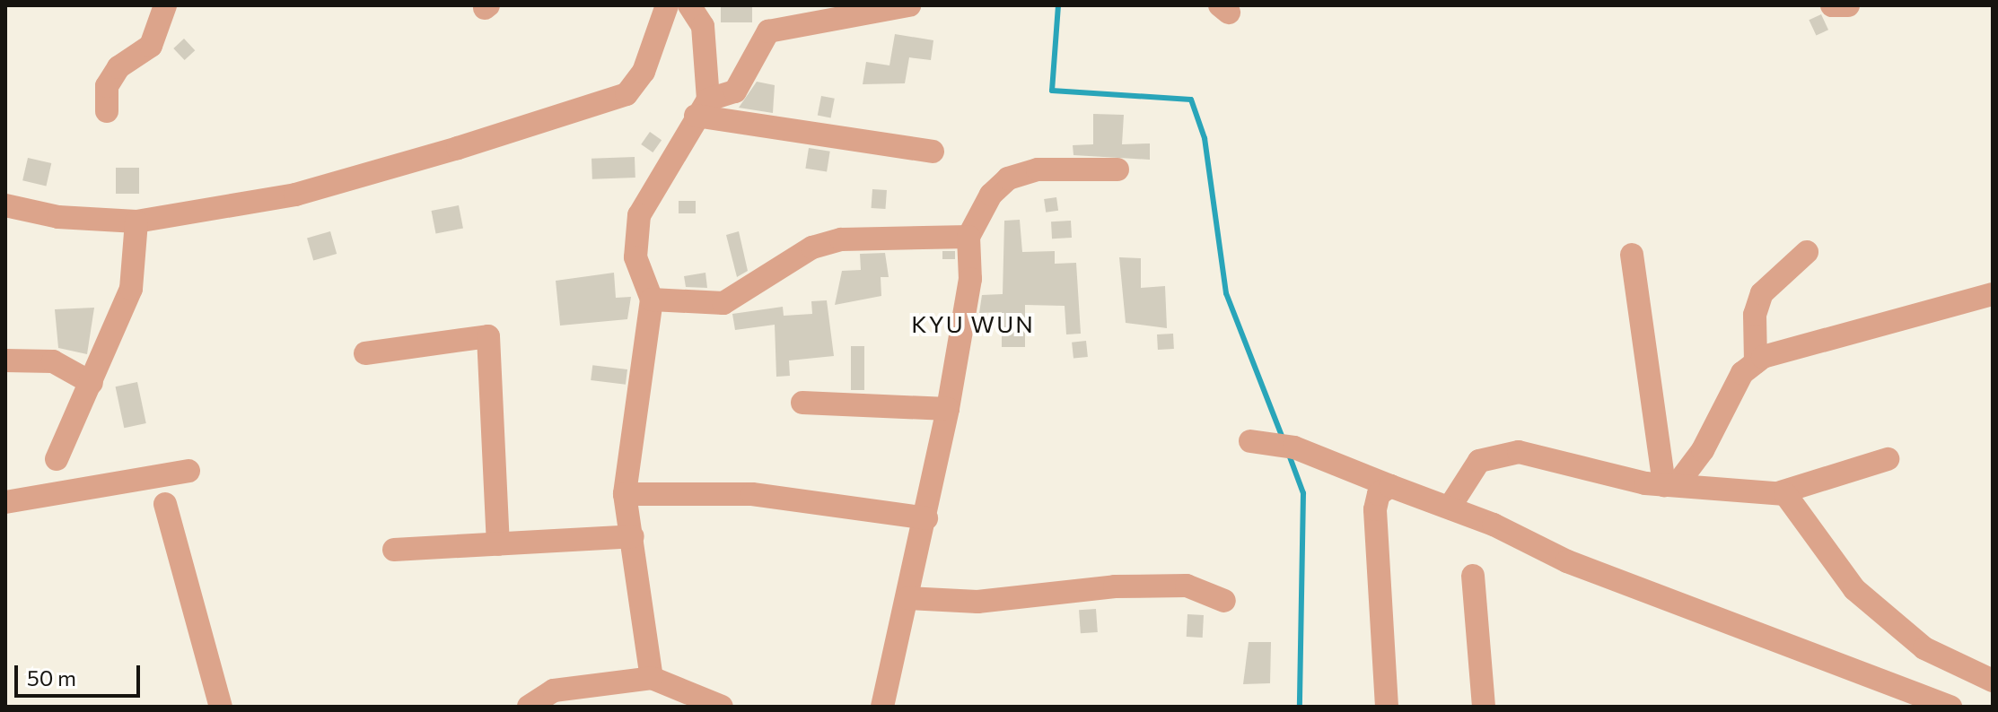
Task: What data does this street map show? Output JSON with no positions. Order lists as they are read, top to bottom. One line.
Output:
{"districts":["KYU WUN"],"scale_bar":"50 m"}
